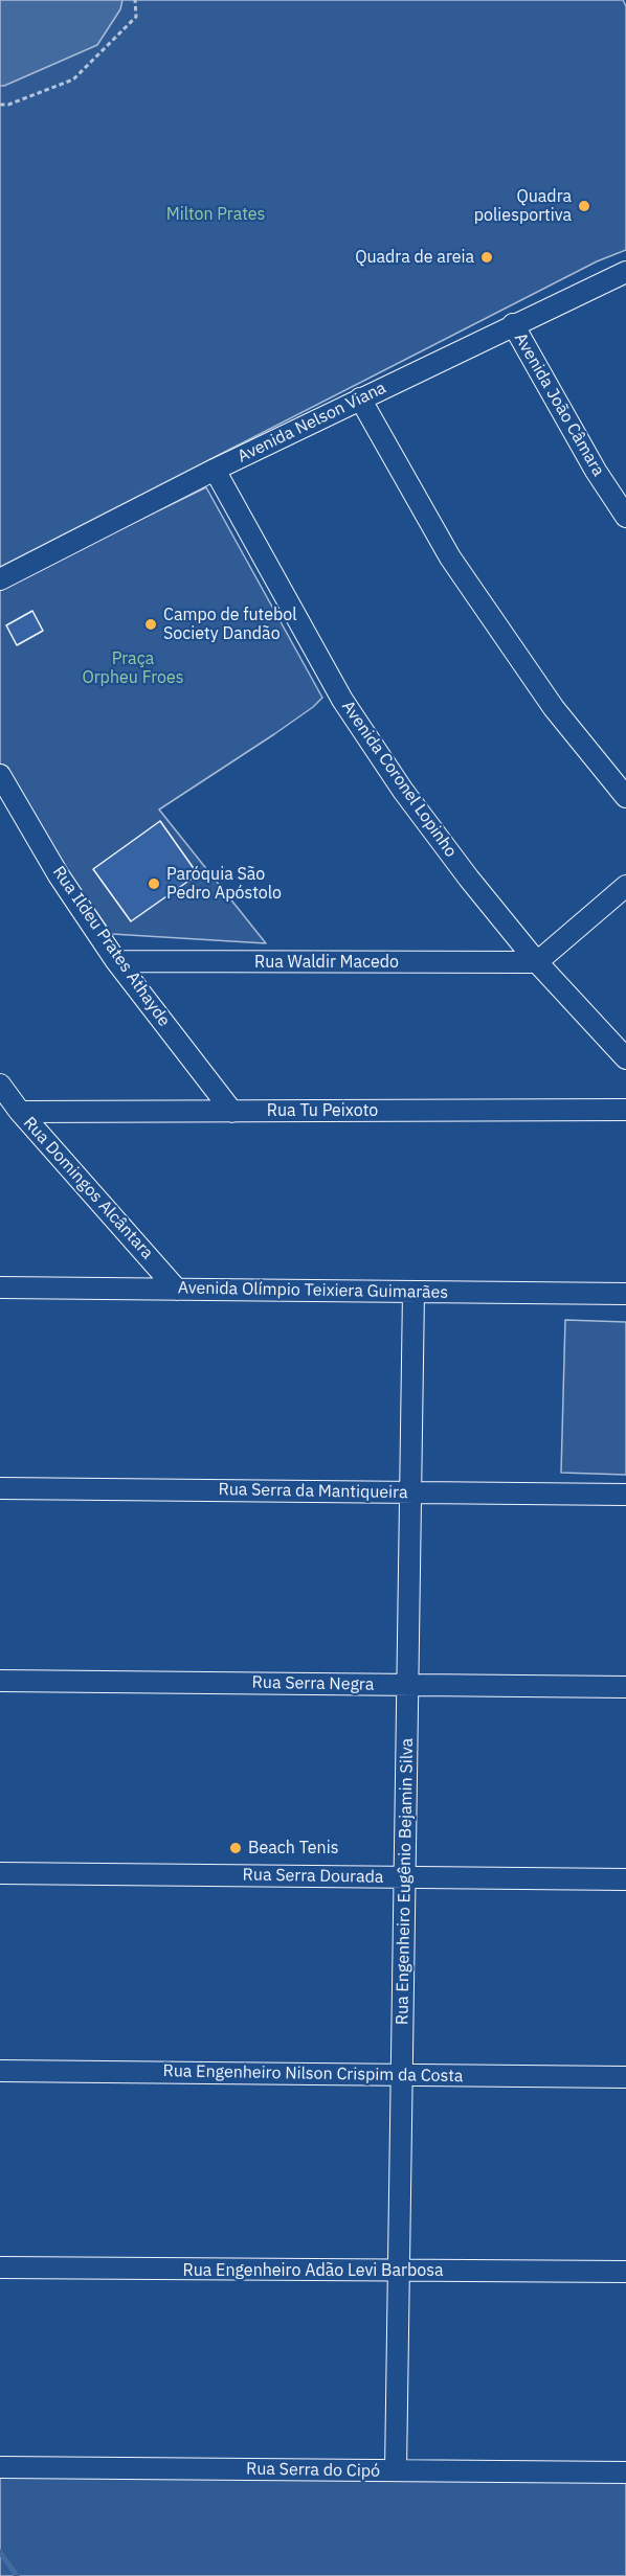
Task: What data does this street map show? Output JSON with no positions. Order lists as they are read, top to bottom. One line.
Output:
{"streets":{"street":["Avenida João Câmara","Avenida Nelson Viana","Avenida Coronel Lopinho","Rua Ildeu Prates Athayde","Rua Waldir Macedo","Rua Tu Peixoto","Rua Domingos Alcântara","Avenida Olímpio Teixiera Guimarães","Rua Serra da Mantiqueira","Rua Serra Negra","Rua Serra Dourada","Rua Engenheiro Eugênio Bejamin Silva","Rua Engenheiro Nilson Crispim da Costa","Rua Engenheiro Adão Levi Barbosa","Rua Serra do Cipó"]},"crossings":[["Avenida João Câmara","Avenida Nelson Viana"],["Avenida Nelson Viana","Avenida Coronel Lopinho"],["Avenida Coronel Lopinho","Rua Waldir Macedo"],["Rua Ildeu Prates Athayde","Rua Waldir Macedo"],["Rua Ildeu Prates Athayde","Rua Tu Peixoto"],["Rua Tu Peixoto","Rua Domingos Alcântara"],["Rua Domingos Alcântara","Avenida Olímpio Teixiera Guimarães"],["Avenida Olímpio Teixiera Guimarães","Rua Engenheiro Eugênio Bejamin Silva"],["Rua Serra da Mantiqueira","Rua Engenheiro Eugênio Bejamin Silva"],["Rua Serra Negra","Rua Engenheiro Eugênio Bejamin Silva"],["Rua Serra Dourada","Rua Engenheiro Eugênio Bejamin Silva"],["Rua Engenheiro Eugênio Bejamin Silva","Rua Engenheiro Nilson Crispim da Costa"],["Rua Engenheiro Eugênio Bejamin Silva","Rua Engenheiro Adão Levi Barbosa"],["Rua Engenheiro Eugênio Bejamin Silva","Rua Serra do Cipó"]],"parks":["Milton Prates","Praça Orpheu Froes"],"places":["Quadra poliesportiva","Quadra de areia","Campo de futebol Society Dandão","Paróquia São Pedro Apóstolo","Beach Tenis"]}
